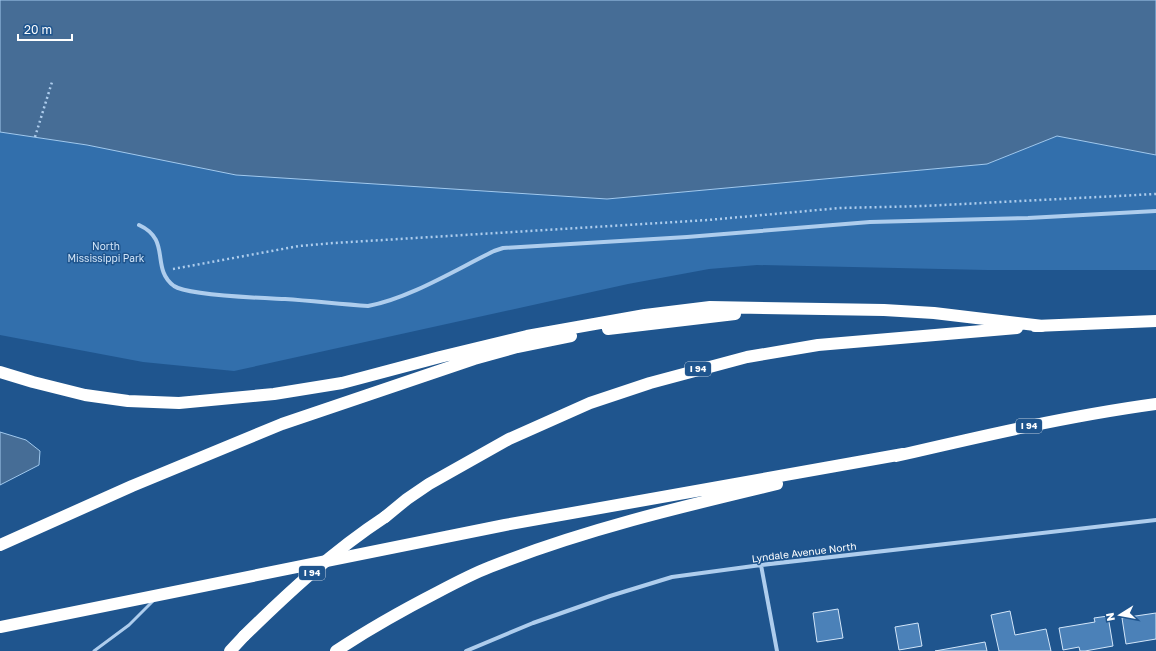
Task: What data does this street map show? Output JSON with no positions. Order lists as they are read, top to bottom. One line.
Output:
{"streets":{"highway":["I 94"],"street":["Lyndale Avenue North"]},"parks":["North Mississippi Park"],"scale_bar":"20 m","north":"left"}
